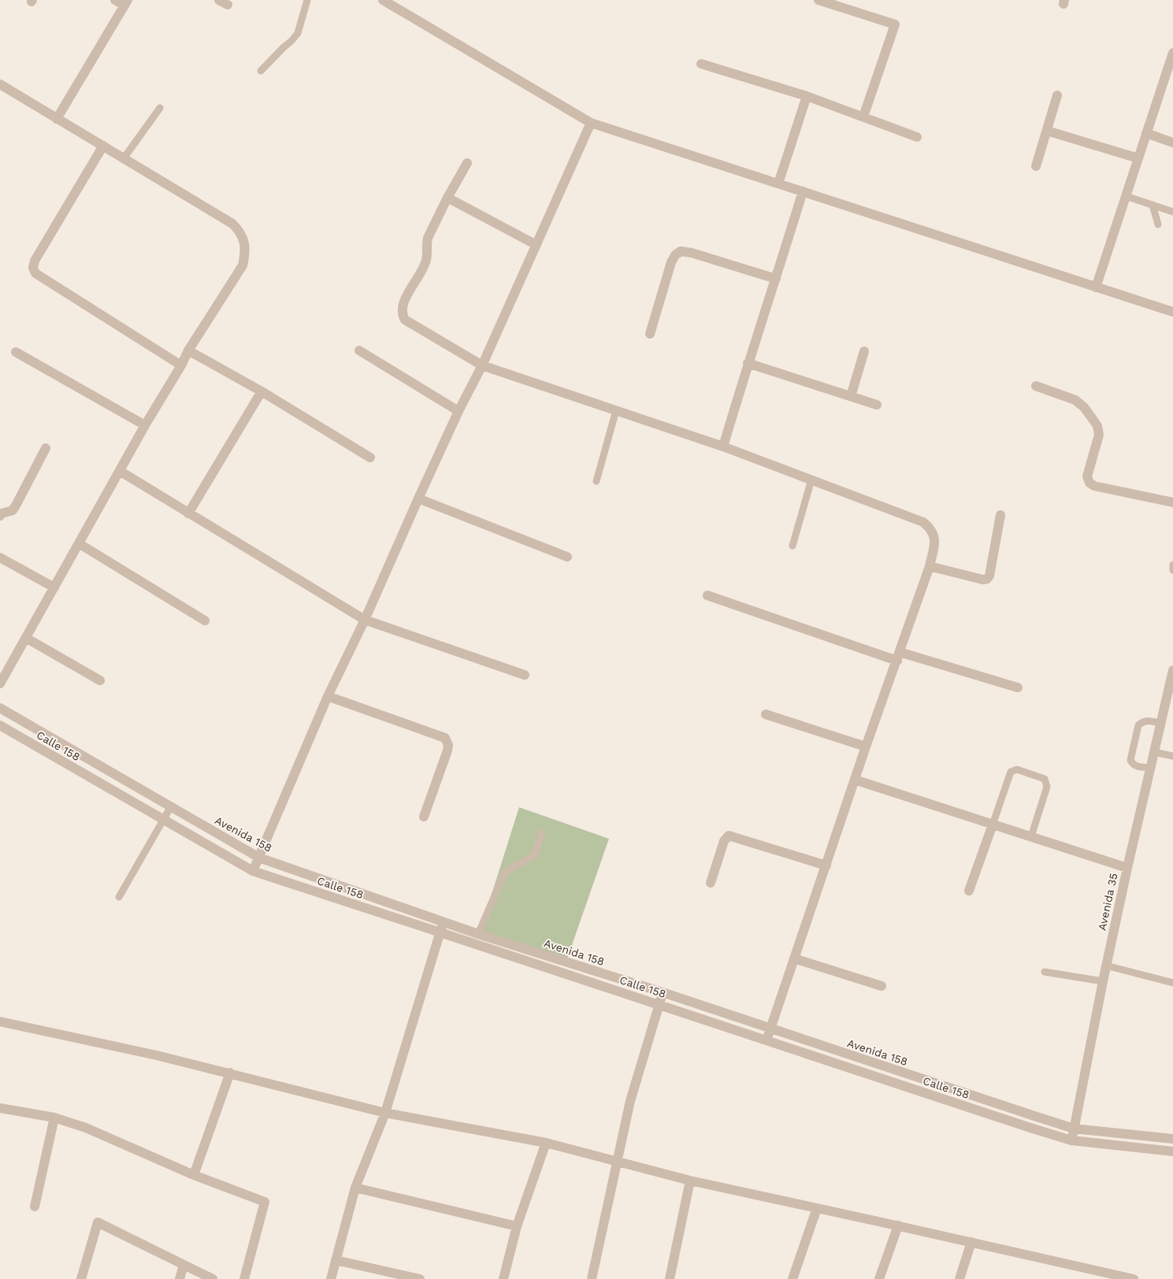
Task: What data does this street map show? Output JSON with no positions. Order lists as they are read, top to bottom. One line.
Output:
{"streets":{"street":["Calle 158","Avenida 158","Avenida 35"]},"crossings":[["Calle 158","Avenida 35"],["Avenida 158","Avenida 35"]]}
